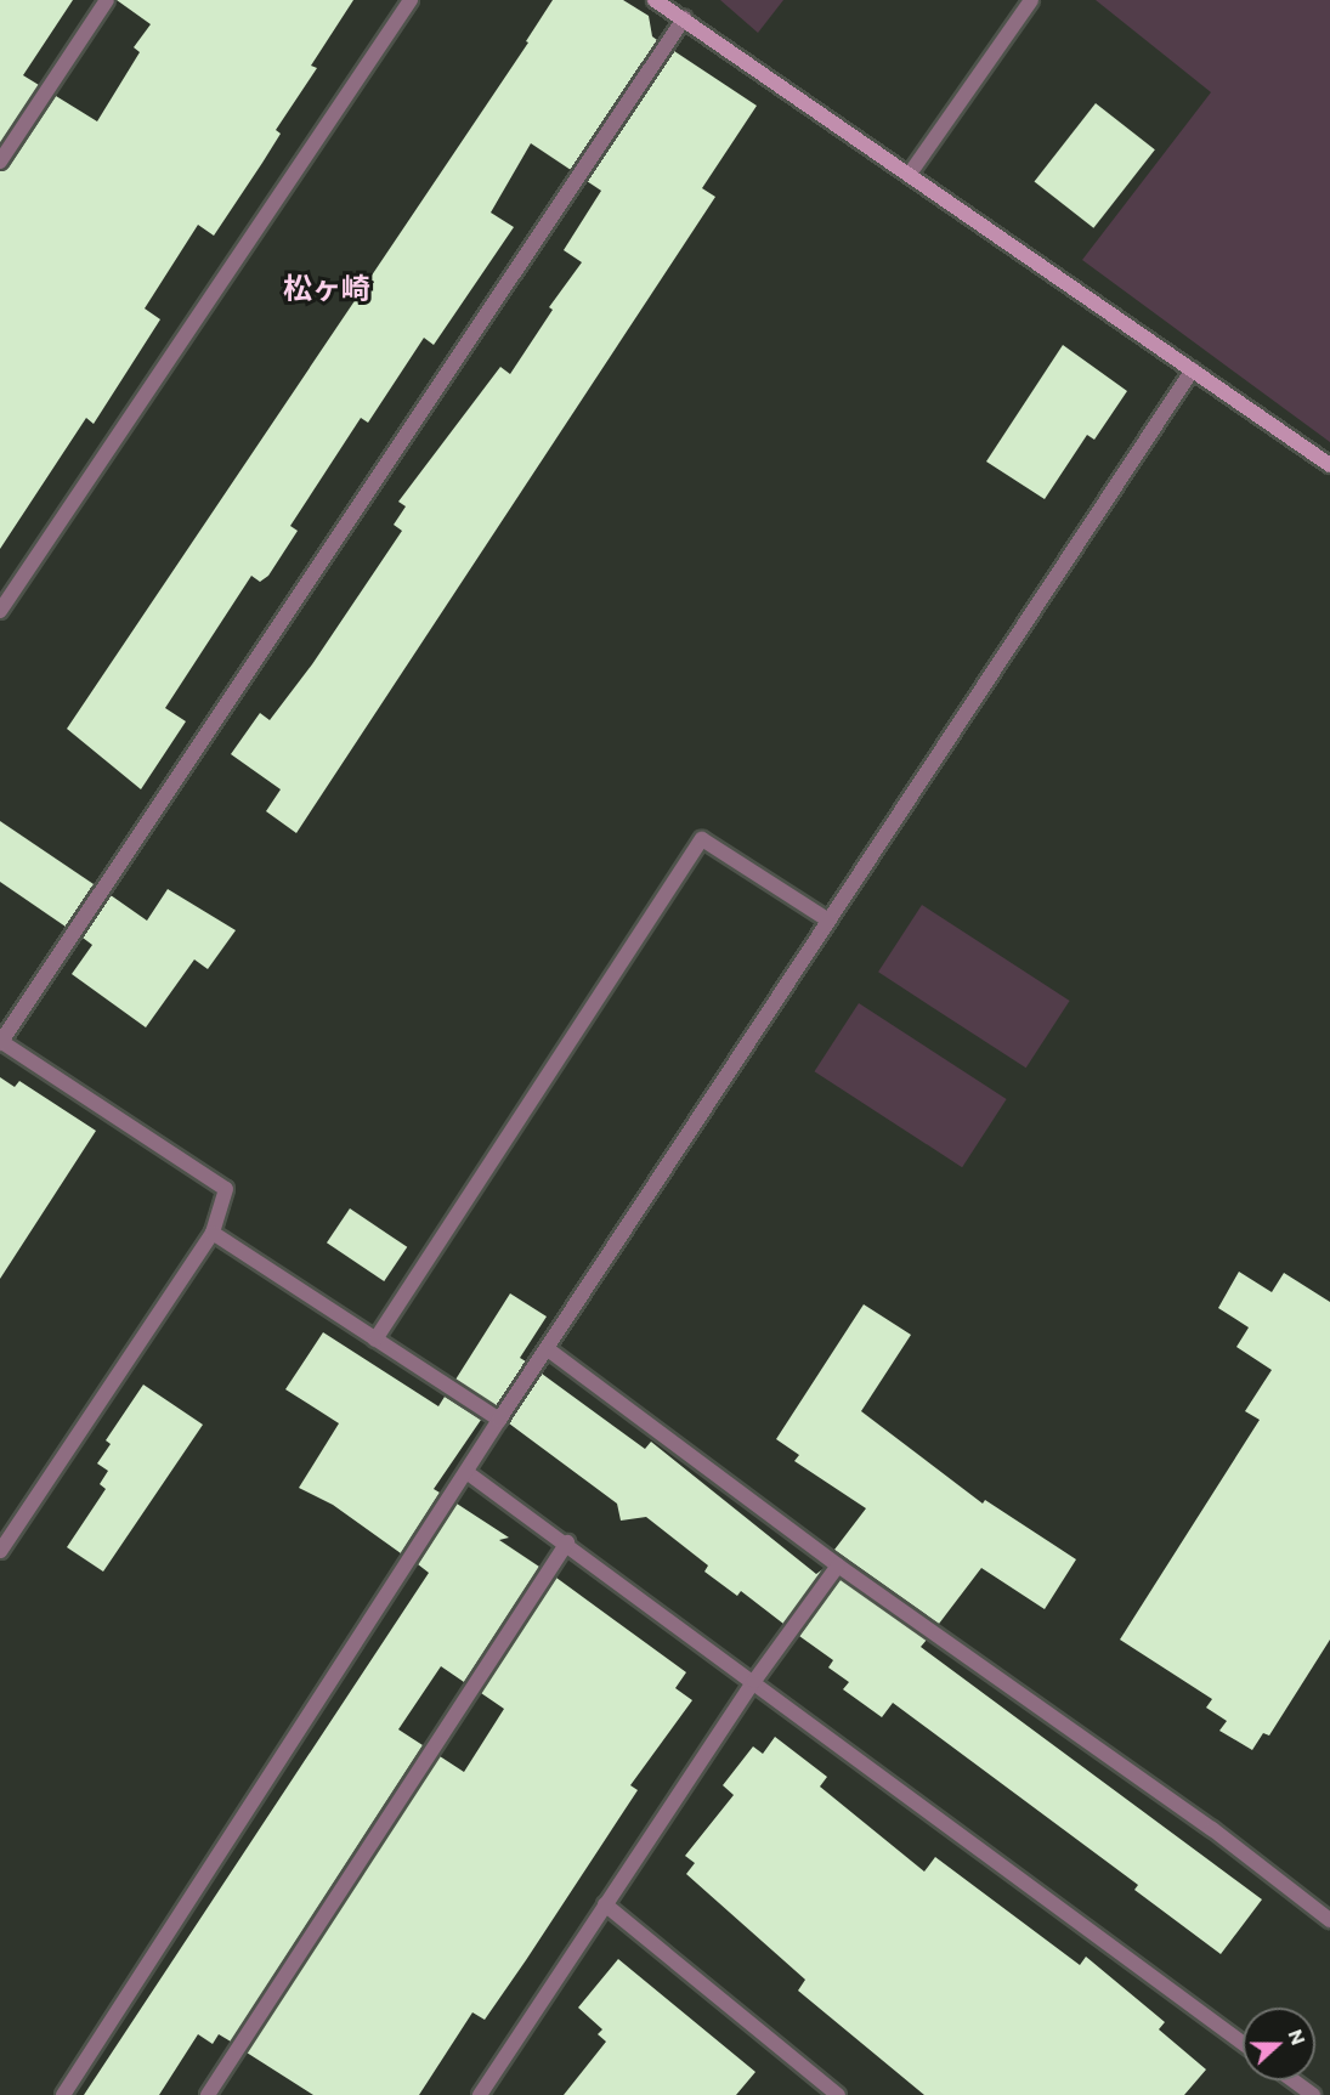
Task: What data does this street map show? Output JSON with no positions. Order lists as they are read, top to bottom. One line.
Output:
{"districts":["松ヶ崎"],"north":"right"}
